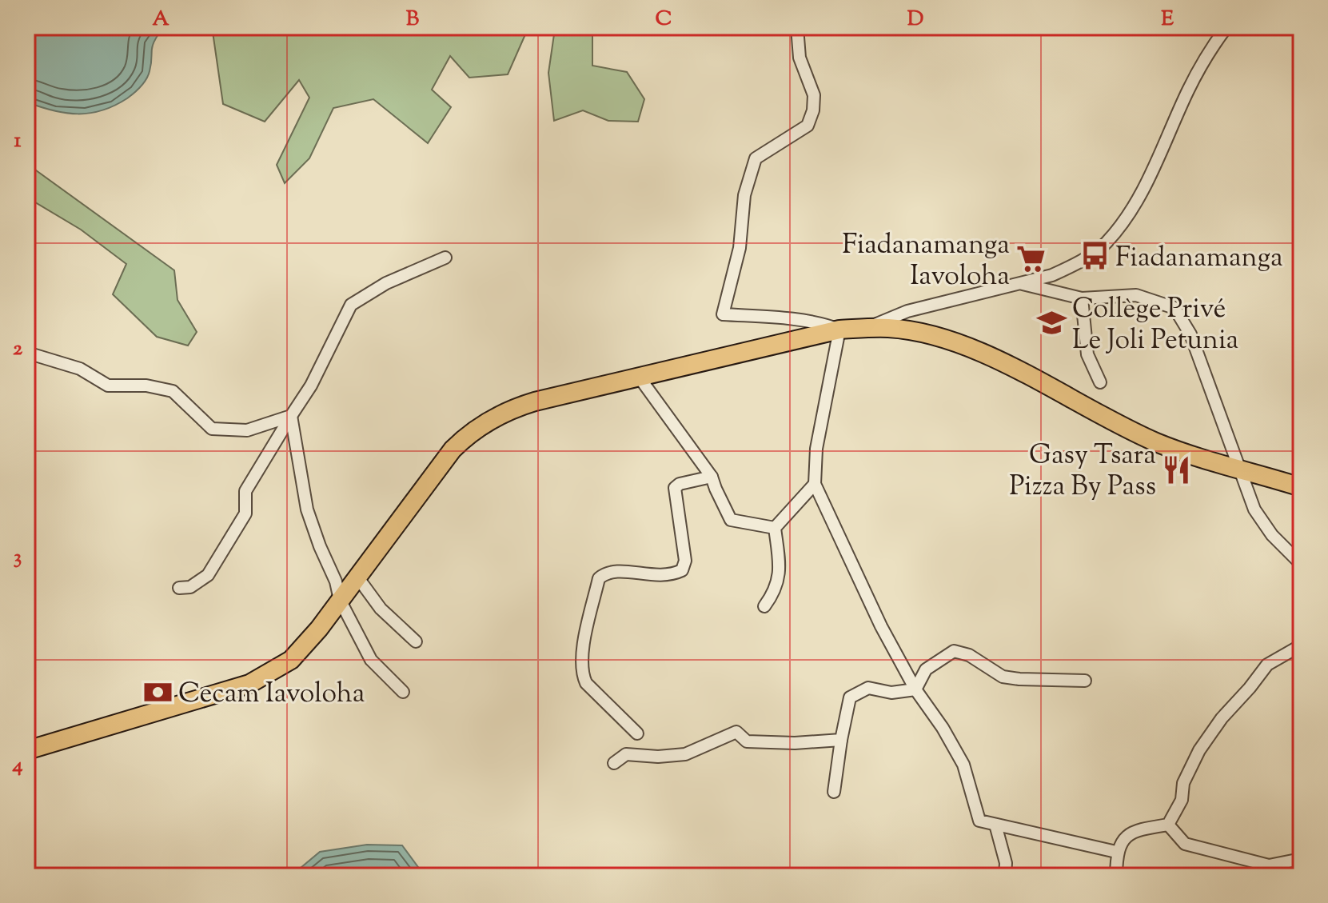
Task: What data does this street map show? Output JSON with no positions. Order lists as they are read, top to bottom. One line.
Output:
{"places":{"bus stop":["Fiadanamanga"],"supermarket":["Fiadanamanga Iavoloha"],"school or university":["Collège Privé Le Joli Petunia"],"restaurant":["Gasy Tsara Pizza By Pass"],"bank":["Cecam Iavoloha"]},"grid":{"columns":["A","B","C","D","E"],"rows":["1","2","3","4"]}}
